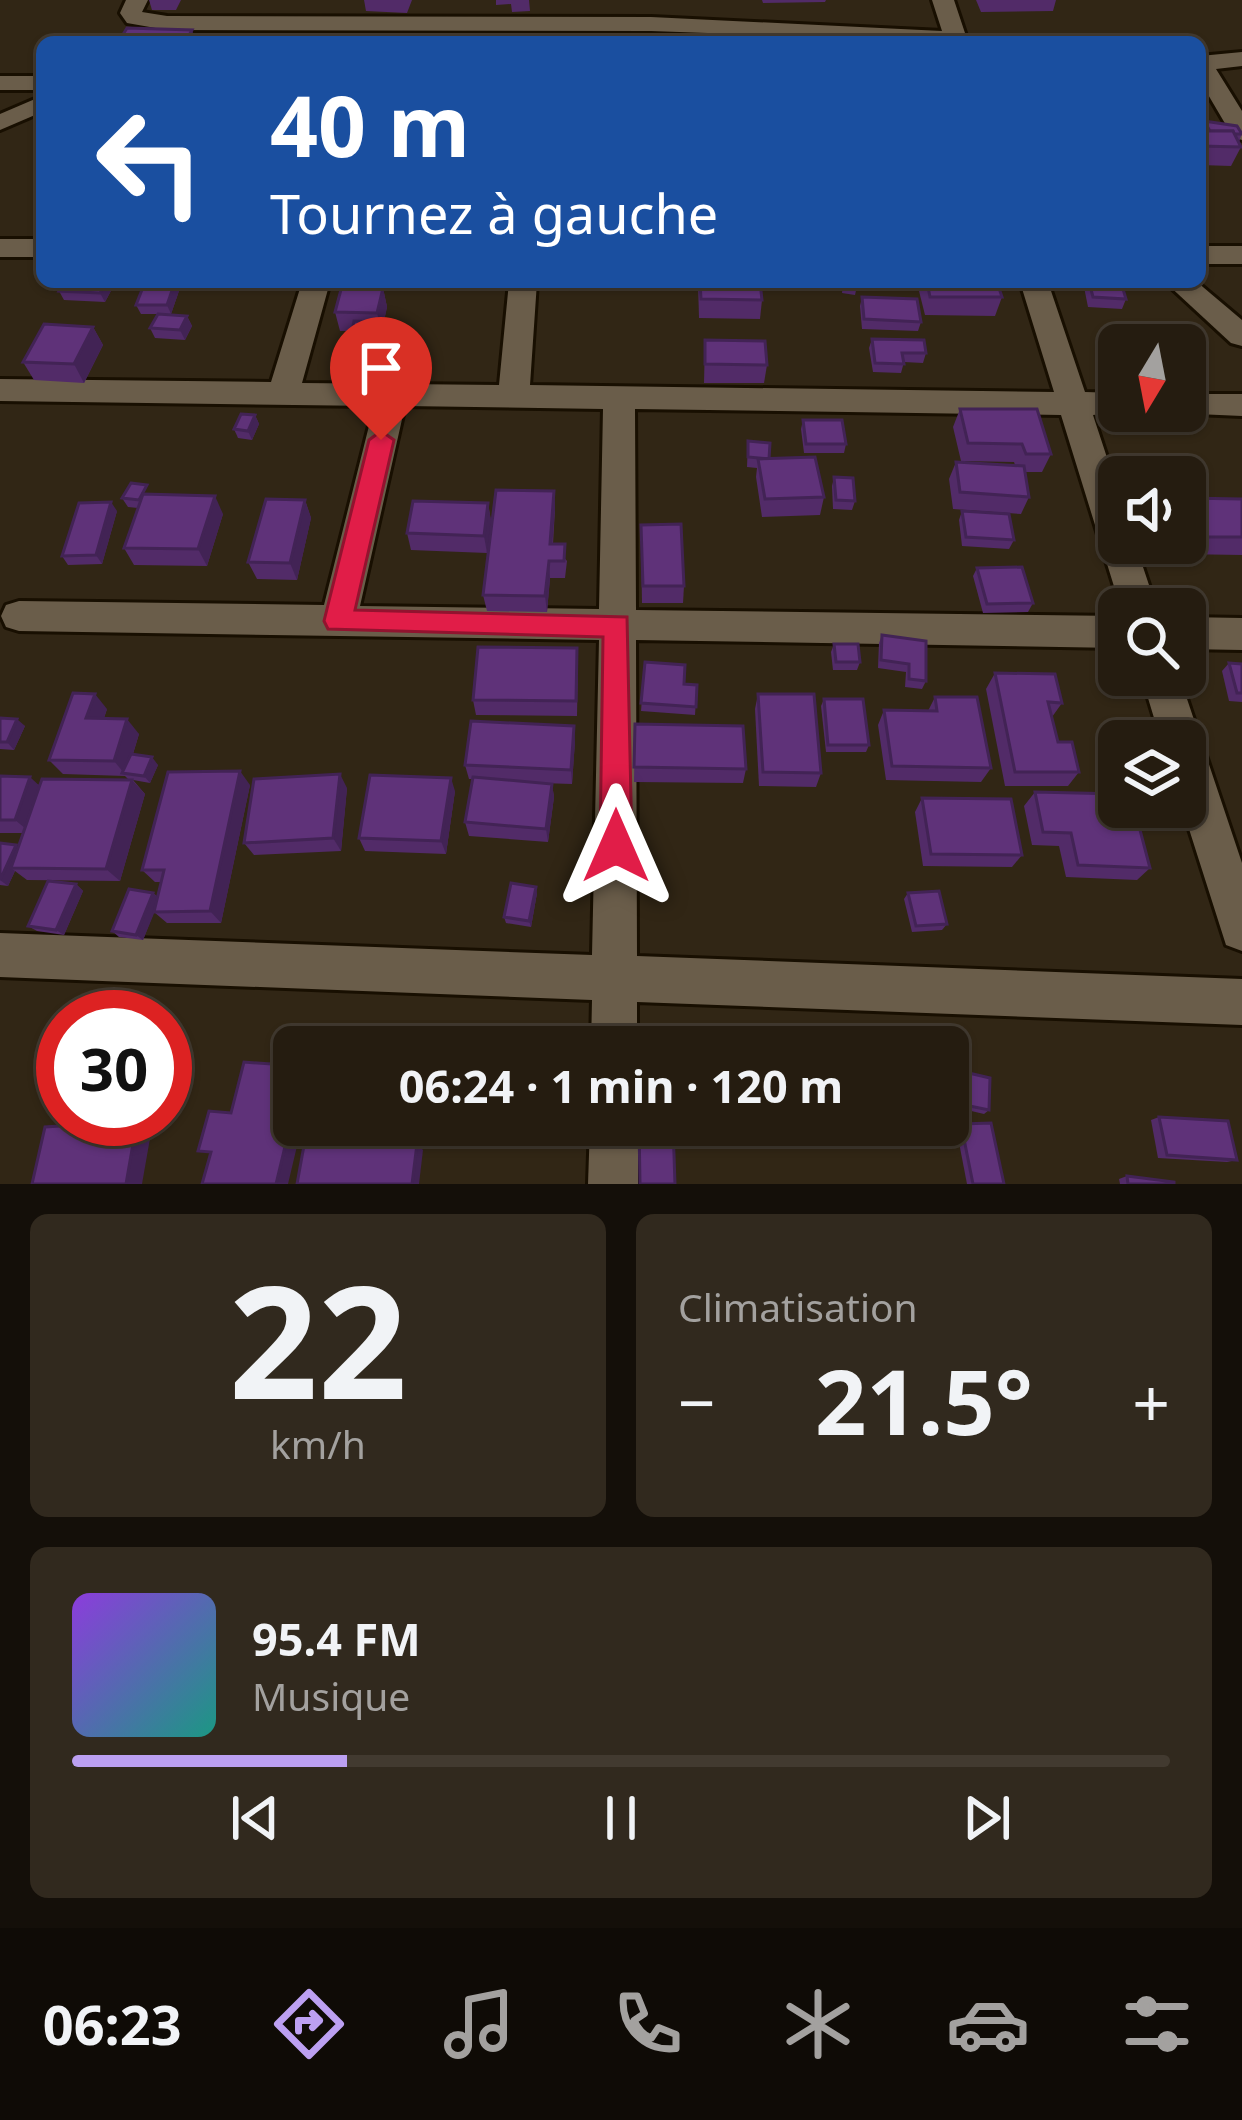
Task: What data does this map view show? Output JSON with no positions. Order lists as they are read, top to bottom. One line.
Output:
{"north":"bottom","page":{"turn":["40 m","Tournez à gauche"],"limit":"30","trip":"06:24 · 1 min · 120 m","tile":[["22","km/h"],"Climatisation"],"heat":["−","21.5°","+"],"song":["95.4 FM","Musique"],"tabs":"06:23"}}
